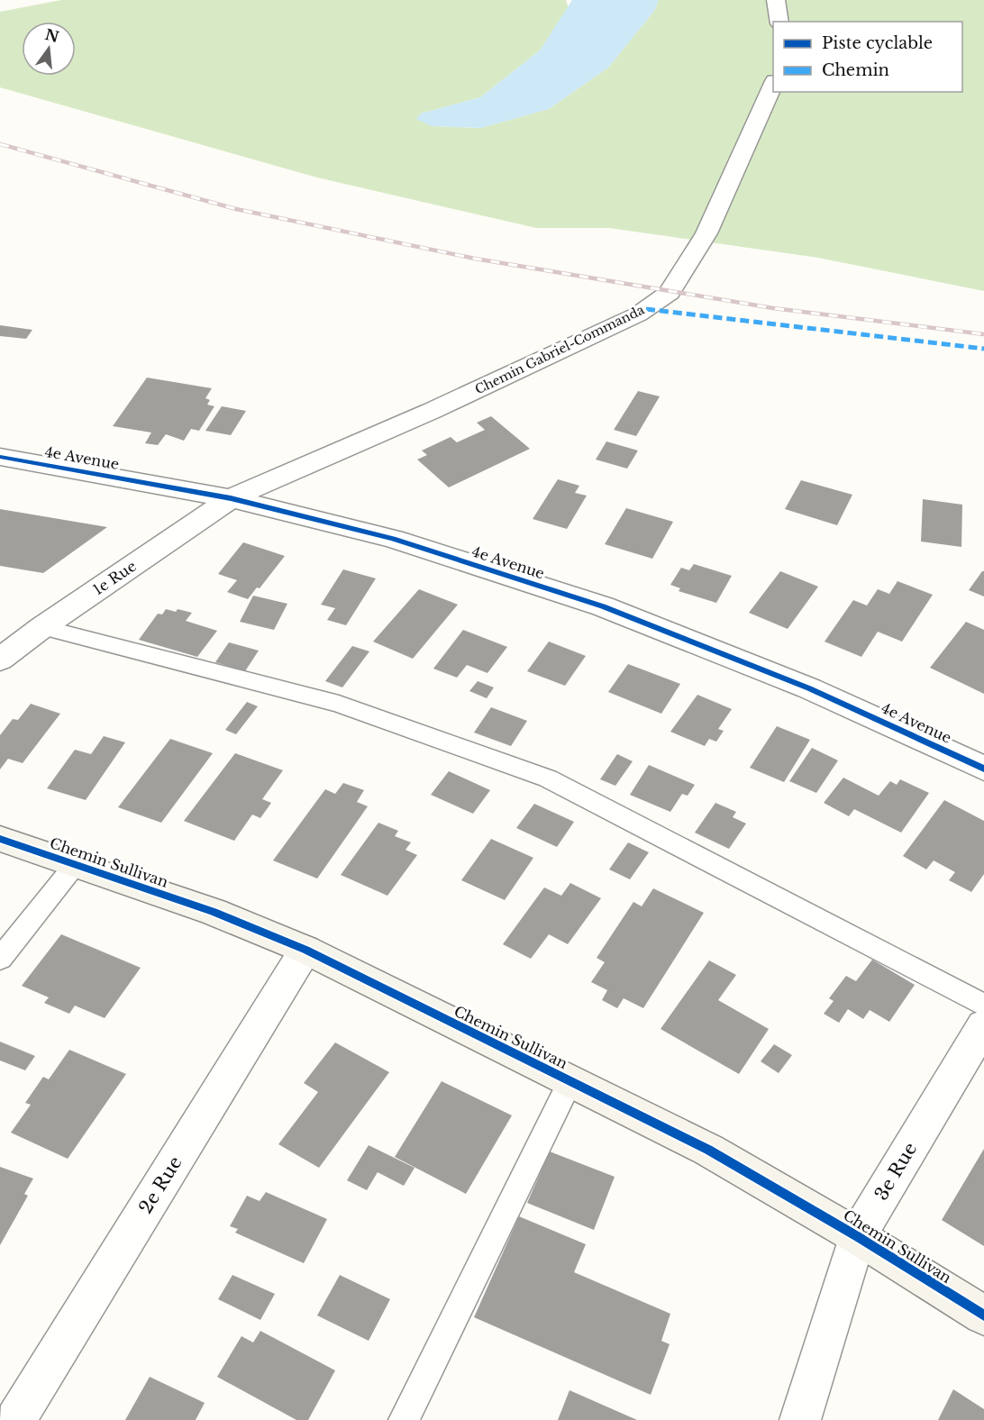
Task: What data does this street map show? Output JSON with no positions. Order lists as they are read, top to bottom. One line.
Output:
{"streets":{"street":["Chemin Gabriel-Commanda","4e Avenue","1e Rue","Chemin Sullivan","3e Rue","2e Rue"]},"crossings":[["Chemin Gabriel-Commanda","4e Avenue"],["Chemin Gabriel-Commanda","1e Rue"],["4e Avenue","1e Rue"],["Chemin Sullivan","3e Rue"],["Chemin Sullivan","2e Rue"]],"legend":["Piste cyclable","Chemin"],"north":"top"}
